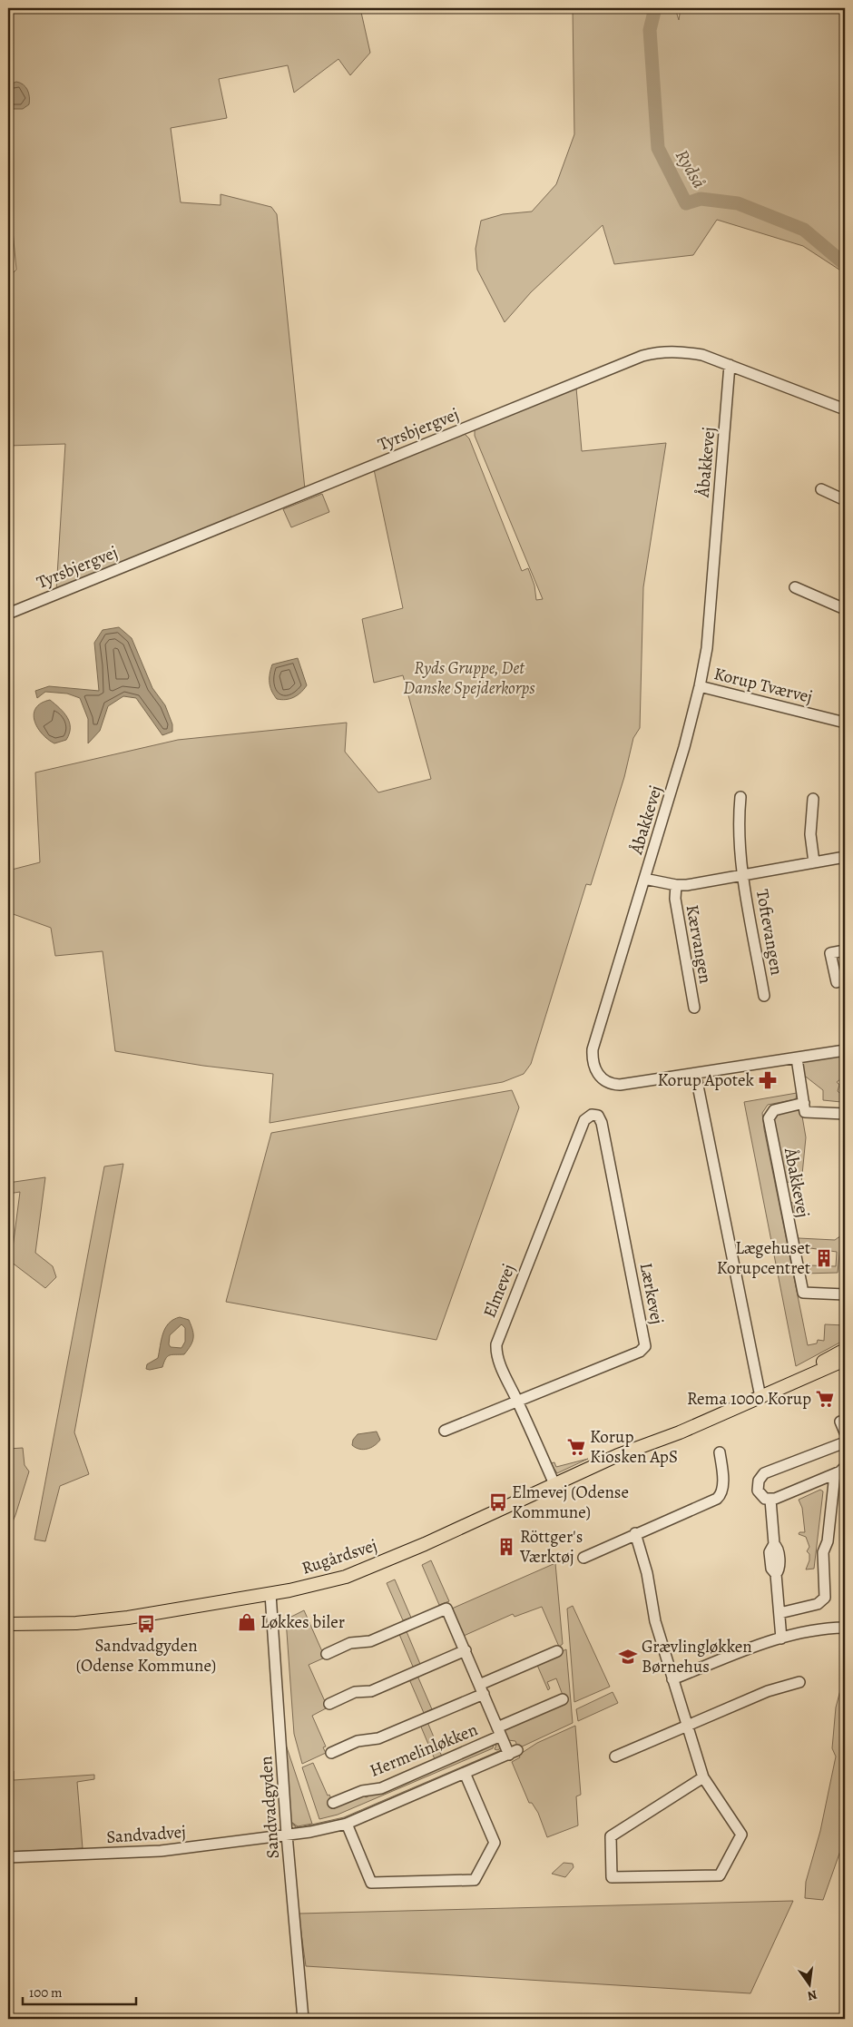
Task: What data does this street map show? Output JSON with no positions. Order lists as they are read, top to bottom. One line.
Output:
{"streets":{"main road":["Rugårdsvej"],"street":["Tyrsbjergvej","Åbakkevej","Korup Tværvej","Toftevangen","Kærvangen","Elmevej","Lærkevej","Hermelinløkken","Sandvadgyden","Sandvadvej"]},"crossings":[["Tyrsbjergvej","Åbakkevej"],["Åbakkevej","Korup Tværvej"],["Elmevej","Lærkevej"],["Elmevej","Rugårdsvej"],["Rugårdsvej","Sandvadgyden"],["Hermelinløkken","Sandvadgyden"],["Hermelinløkken","Sandvadvej"],["Sandvadgyden","Sandvadvej"]],"water":["Rydså"],"parks":["Ryds Gruppe, Det Danske Spejderkorps"],"places":{"pharmacy":["Korup Apotek"],"building":["Lægehuset Korupcentret","Röttger's Værktøj"],"supermarket":["Rema 1000 Korup","Korup Kiosken ApS"],"bus stop":["Elmevej (Odense Kommune)","Sandvadgyden (Odense Kommune)"],"shop":["Løkkes biler"],"school or university":["Grævlingløkken Børnehus"]},"scale_bar":"100 m","north":"bottom"}
